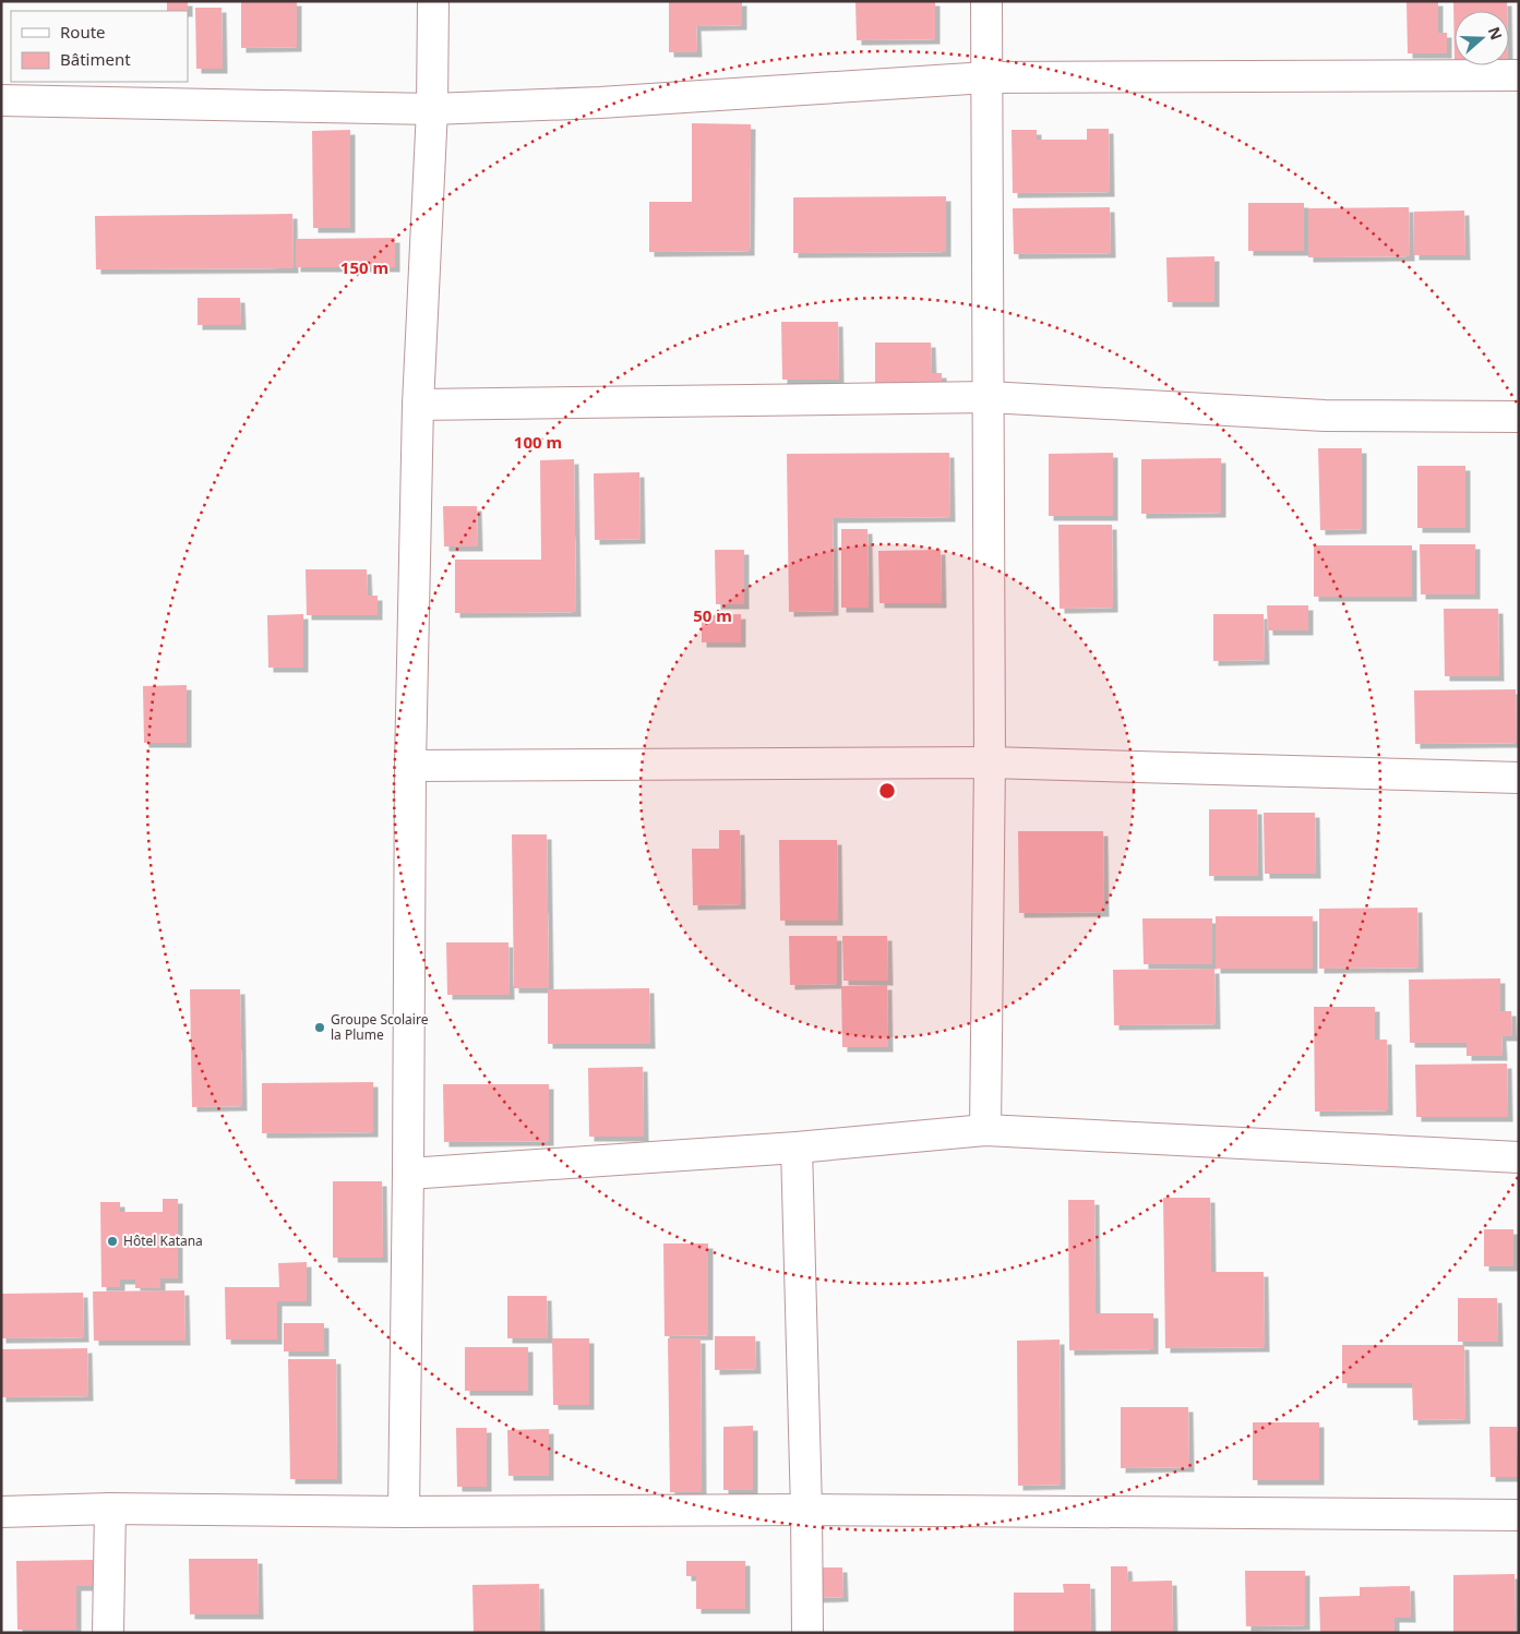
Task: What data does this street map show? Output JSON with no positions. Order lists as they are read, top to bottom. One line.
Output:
{"places":["Groupe Scolaire la Plume","Hôtel Katana"],"legend":["Route","Bâtiment"],"north":"right","rings":["150 m","100 m","50 m"]}
